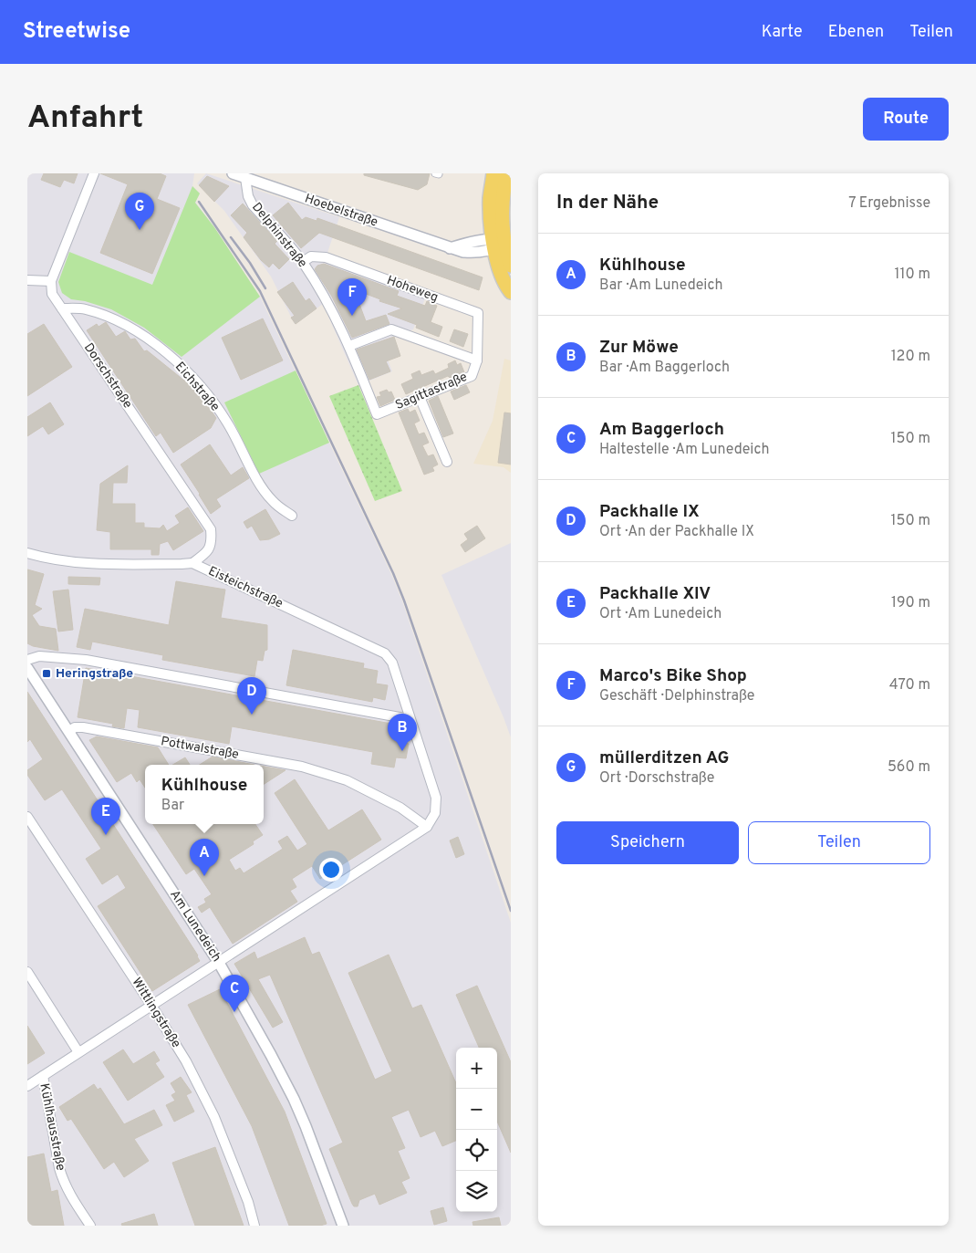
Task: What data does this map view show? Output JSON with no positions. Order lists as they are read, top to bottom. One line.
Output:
{"streets":{"street":["Hoebelstraße","Delphinstraße","Hoheweg","Dorschstraße","Eichstraße","Sagittastraße","Eisteichstraße","Pottwalstraße","Am Lunedeich","Wittlingstraße","Kühlhausstraße"]},"crossings":[["Hoebelstraße","Delphinstraße"],["Delphinstraße","Hoheweg"],["Delphinstraße","Sagittastraße"],["Hoheweg","Sagittastraße"],["Dorschstraße","Eichstraße"],["Dorschstraße","Eisteichstraße"],["Eisteichstraße","Pottwalstraße"],["Pottwalstraße","Am Lunedeich"]],"places":{"transit":["Heringstraße"]},"page":{"header":"Streetwise","nav":["Karte","Ebenen","Teilen"],"buttons":["Route",["Speichern","Teilen"]],"title":"Anfahrt","heading":["In der Nähe","7 Ergebnisse"],"pins":["G","F","D","B","E","A","C"],"list":[{"mark":"A","name":"Kühlhouse","note":"Bar · Am Lunedeich","value":"110 m"},{"mark":"B","name":"Zur Möwe","note":"Bar · Am Baggerloch","value":"120 m"},{"mark":"C","name":"Am Baggerloch","note":"Haltestelle · Am Lunedeich","value":"150 m"},{"mark":"D","name":"Packhalle IX","note":"Ort · An der Packhalle IX","value":"150 m"},{"mark":"E","name":"Packhalle XIV","note":"Ort · Am Lunedeich","value":"190 m"},{"mark":"F","name":"Marco's Bike Shop","note":"Geschäft · Delphinstraße","value":"470 m"},{"mark":"G","name":"müllerditzen AG","note":"Ort · Dorschstraße","value":"560 m"}],"popup":["Kühlhouse","Bar"],"map_buttons":["+","−"]}}
